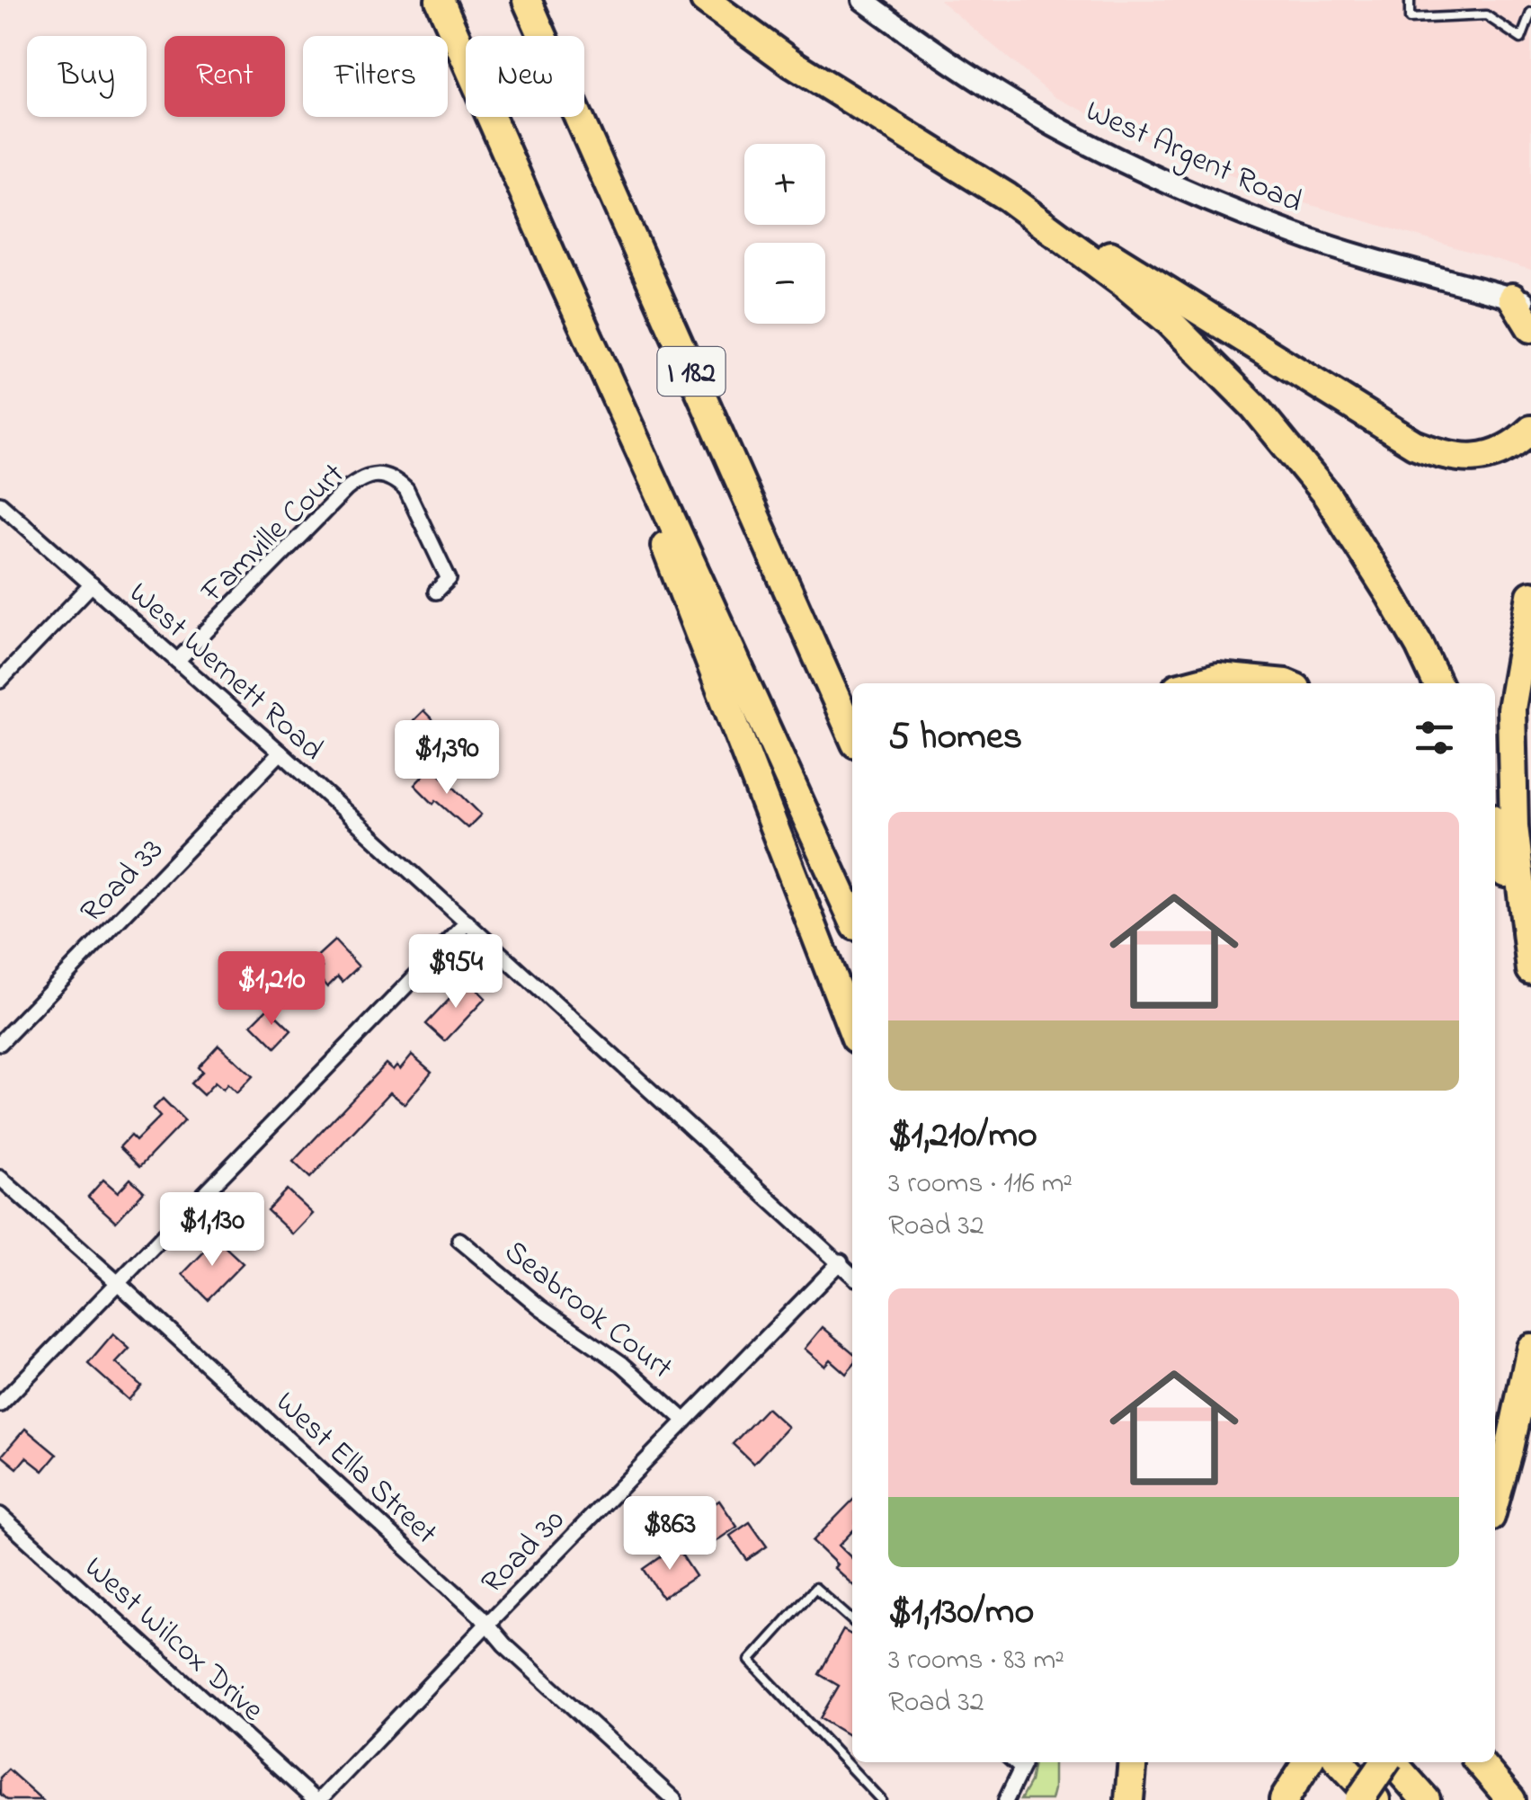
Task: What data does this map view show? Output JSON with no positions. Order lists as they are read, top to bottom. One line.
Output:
{"streets":{"highway":["I 182"],"main road":["West Argent Road"],"street":["Famville Court","West Wernett Road","Road 33","Seabrook Court","West Ella Street","Road 30","West Wilcox Drive"]},"crossings":[["Famville Court","West Wernett Road"],["West Wernett Road","Road 33"],["West Wernett Road","Road 30"],["Seabrook Court","Road 30"],["West Ella Street","Road 30"],["Road 30","West Wilcox Drive"]],"page":{"chip":["Buy","Rent","Filters","New"],"map_buttons":["+","−"],"heading":"5 homes","price":["$1,390","$954","$1,210","$1,130","$863"],"list":[{"name":"$1,210/mo","note":"3 rooms · 116 m² · Road 32"},{"name":"$1,130/mo","note":"3 rooms · 83 m² · Road 32"}]}}
